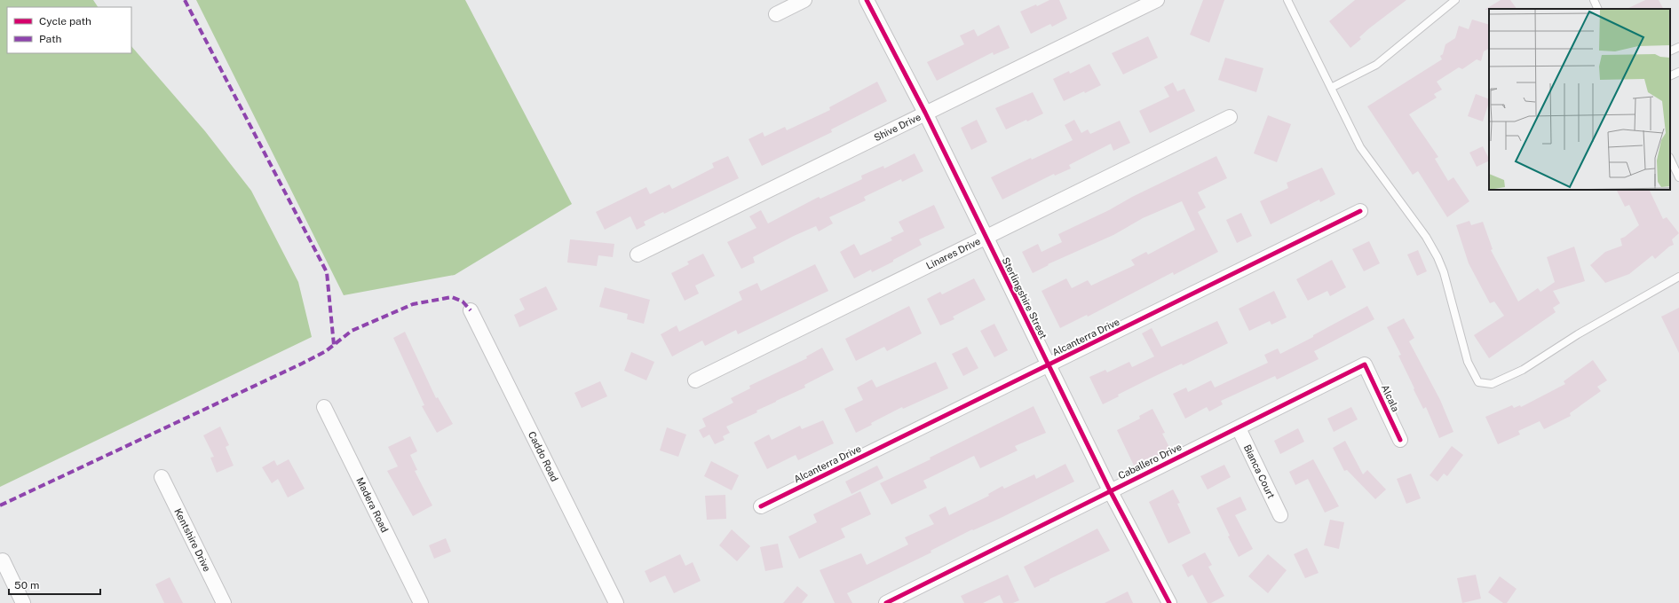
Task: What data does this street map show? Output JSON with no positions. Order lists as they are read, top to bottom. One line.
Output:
{"streets":{"street":["Shive Drive","Linares Drive","Sterlingshire Street","Alcanterra Drive","Alcala","Caddo Road","Caballero Drive","Bianca Court","Madera Road","Kentshire Drive"]},"crossings":[["Shive Drive","Sterlingshire Street"],["Linares Drive","Sterlingshire Street"],["Sterlingshire Street","Alcanterra Drive"],["Sterlingshire Street","Caballero Drive"],["Alcala","Caballero Drive"],["Caballero Drive","Bianca Court"]],"legend":["Cycle path","Path"],"scale_bar":"50 m"}
